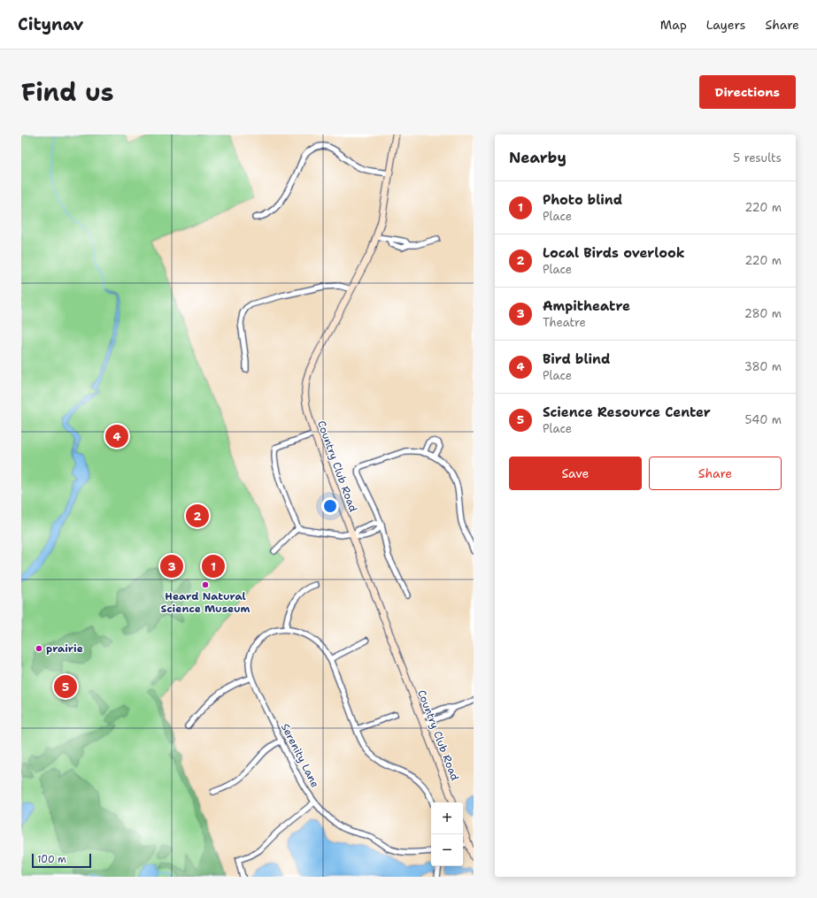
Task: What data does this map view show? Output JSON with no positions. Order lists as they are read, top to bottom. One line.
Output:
{"streets":{"main road":["Country Club Road"],"street":["Serenity Lane"]},"places":["Heard Natural Science Museum","prairie"],"scale_bar":"100 m","page":{"header":"Citynav","nav":["Map","Layers","Share"],"title":"Find us","buttons":["Directions",["Save","Share"]],"heading":["Nearby","5 results"],"list":[{"mark":"1","name":"Photo blind","note":"Place","value":"220 m"},{"mark":"2","name":"Local Birds overlook","note":"Place","value":"220 m"},{"mark":"3","name":"Ampitheatre","note":"Theatre","value":"280 m"},{"mark":"4","name":"Bird blind","note":"Place","value":"380 m"},{"mark":"5","name":"Science Resource Center","note":"Place","value":"540 m"}],"pins":["4","2","1","3","5"],"map_buttons":["+","−"],"scale":"100 m"}}
